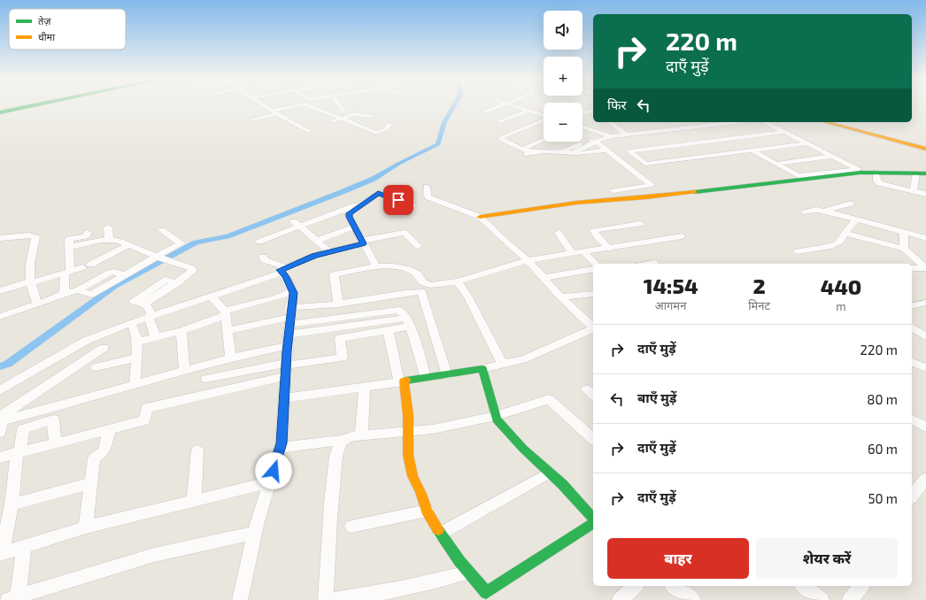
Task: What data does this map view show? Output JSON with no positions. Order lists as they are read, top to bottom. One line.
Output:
{"legend":["तेज़","धीमा"],"page":{"map_buttons":["+","−"],"turn":["220 m","दाएँ मुड़ें"],"then":"फिर","eta":["14:54","आगमन","2","मिनट","440","m"],"list":[{"name":"दाएँ मुड़ें","value":"220 m"},{"name":"बाएँ मुड़ें","value":"80 m"},{"name":"दाएँ मुड़ें","value":"60 m"},{"name":"दाएँ मुड़ें","value":"50 m"}],"buttons":["बाहर","शेयर करें"]}}
